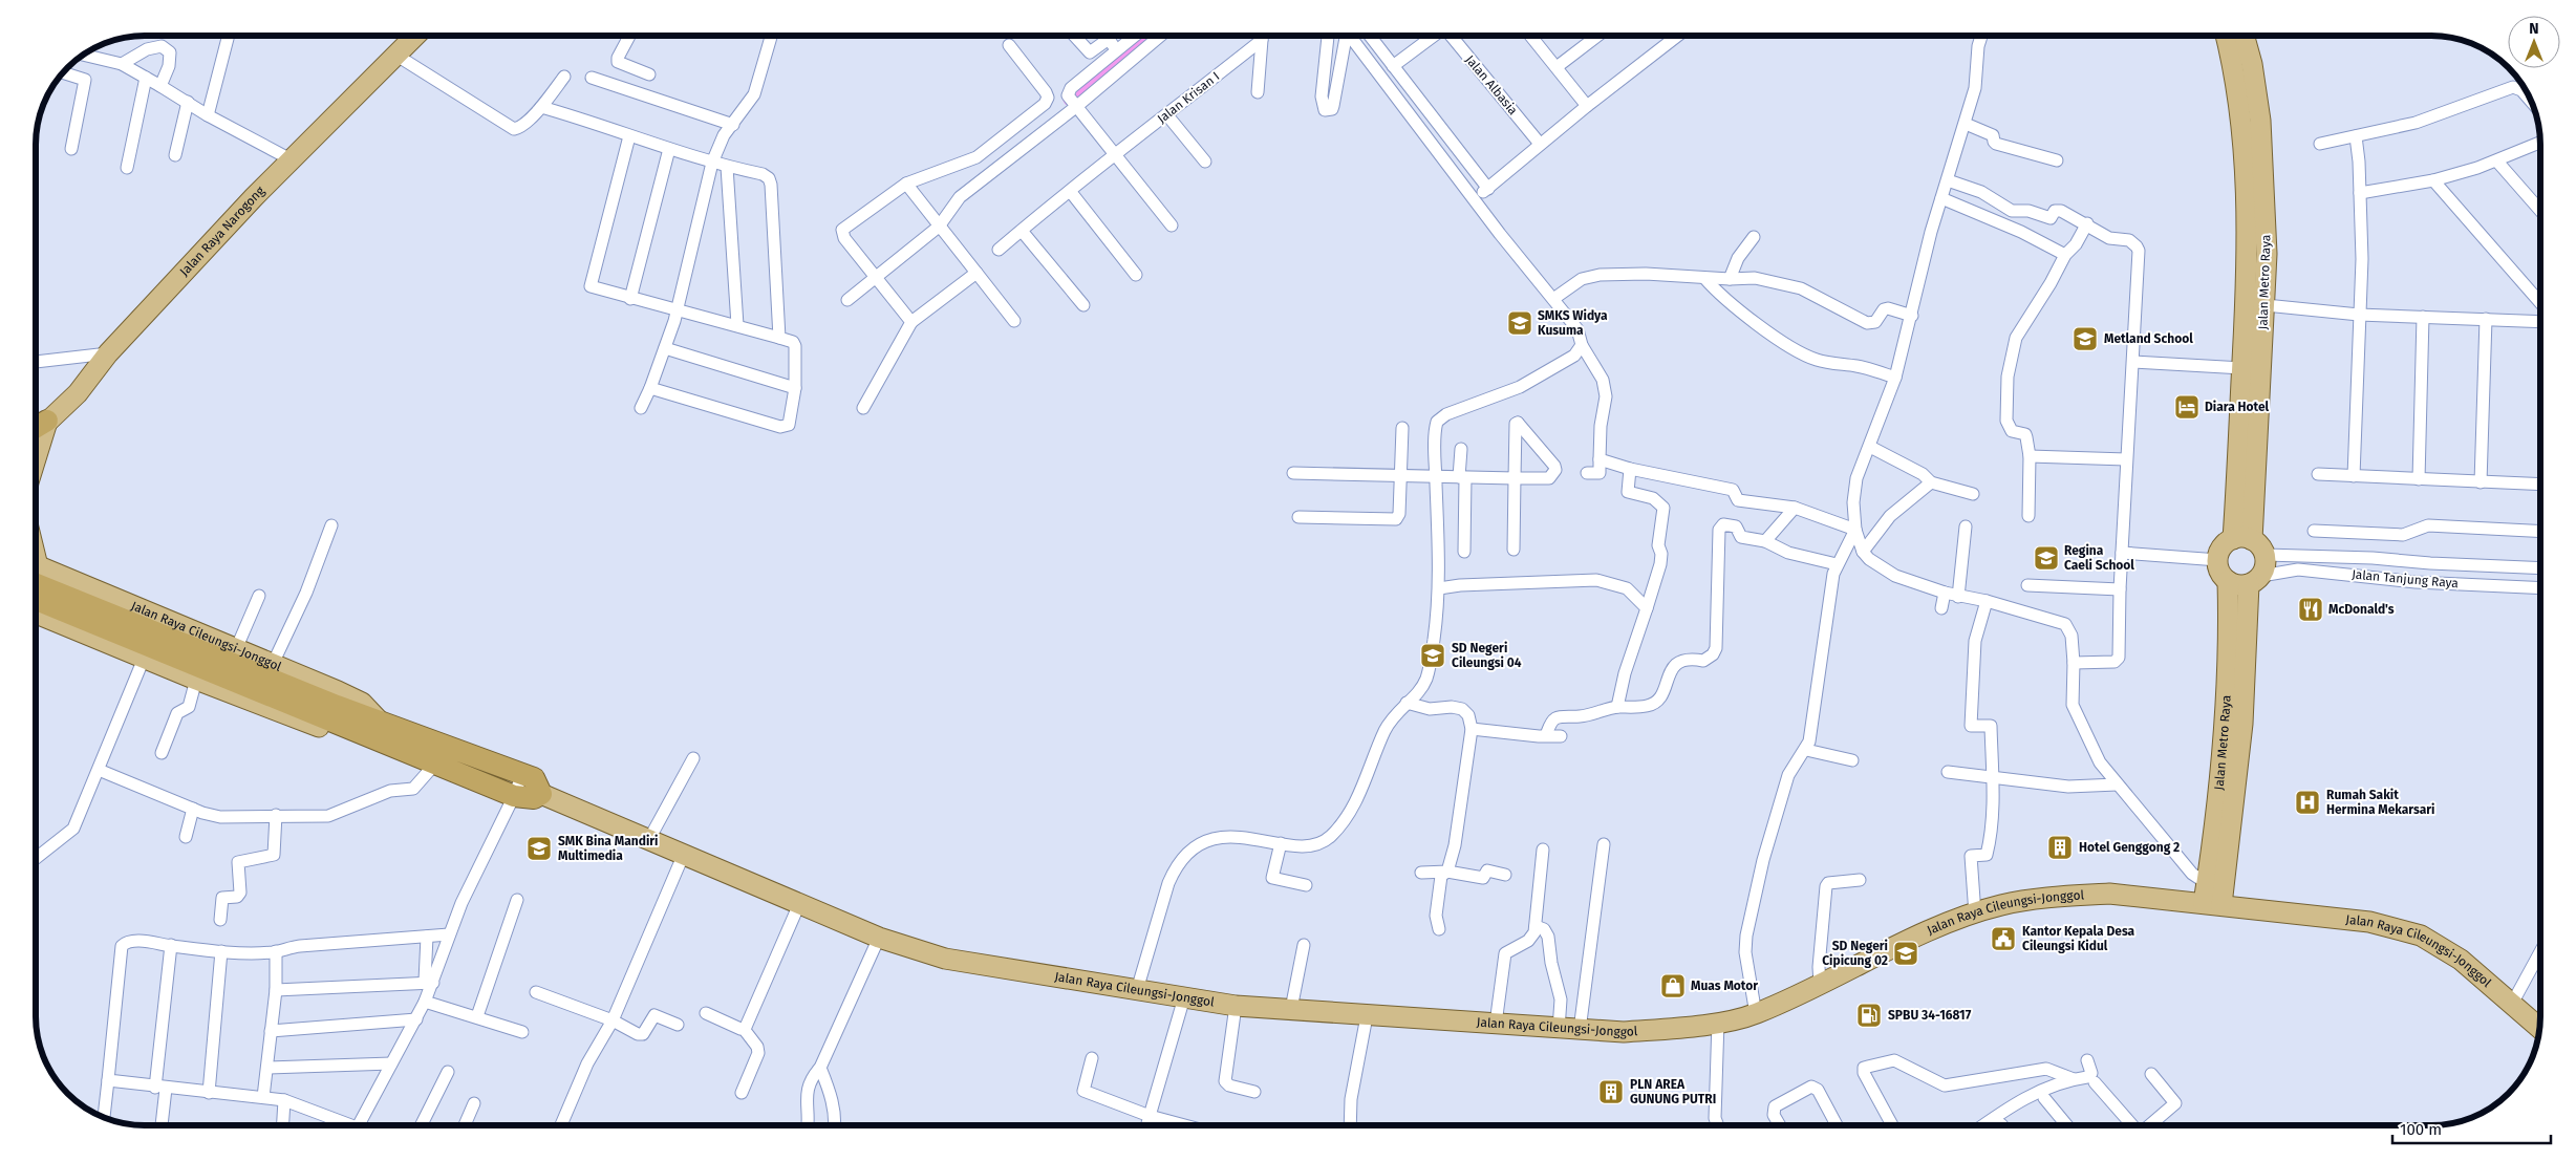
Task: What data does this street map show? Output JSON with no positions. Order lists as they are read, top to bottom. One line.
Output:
{"streets":{"highway":["Jalan Raya Cileungsi-Jonggol"],"main road":["Jalan Raya Narogong","Jalan Metro Raya"],"street":["Jalan Albasia","Jalan Krisan I","Jalan Tanjung Raya"]},"crossings":[["Jalan Metro Raya","Jalan Tanjung Raya"],["Jalan Metro Raya","Jalan Raya Cileungsi-Jonggol"]],"places":{"school or university":["SMKS Widya Kusuma","Metland School","Regina Caeli School","SD Negeri Cileungsi 04","SMK Bina Mandiri Multimedia","SD Negeri Cipicung 02"],"hotel":["Diara Hotel"],"restaurant":["McDonald's"],"hospital":["Rumah Sakit Hermina Mekarsari"],"building":["Hotel Genggong 2","PLN AREA GUNUNG PUTRI"],"public building":["Kantor Kepala Desa Cileungsi Kidul"],"shop":["Muas Motor"],"fuel station":["SPBU 34-16817"]},"scale_bar":"100 m","north":"top"}
